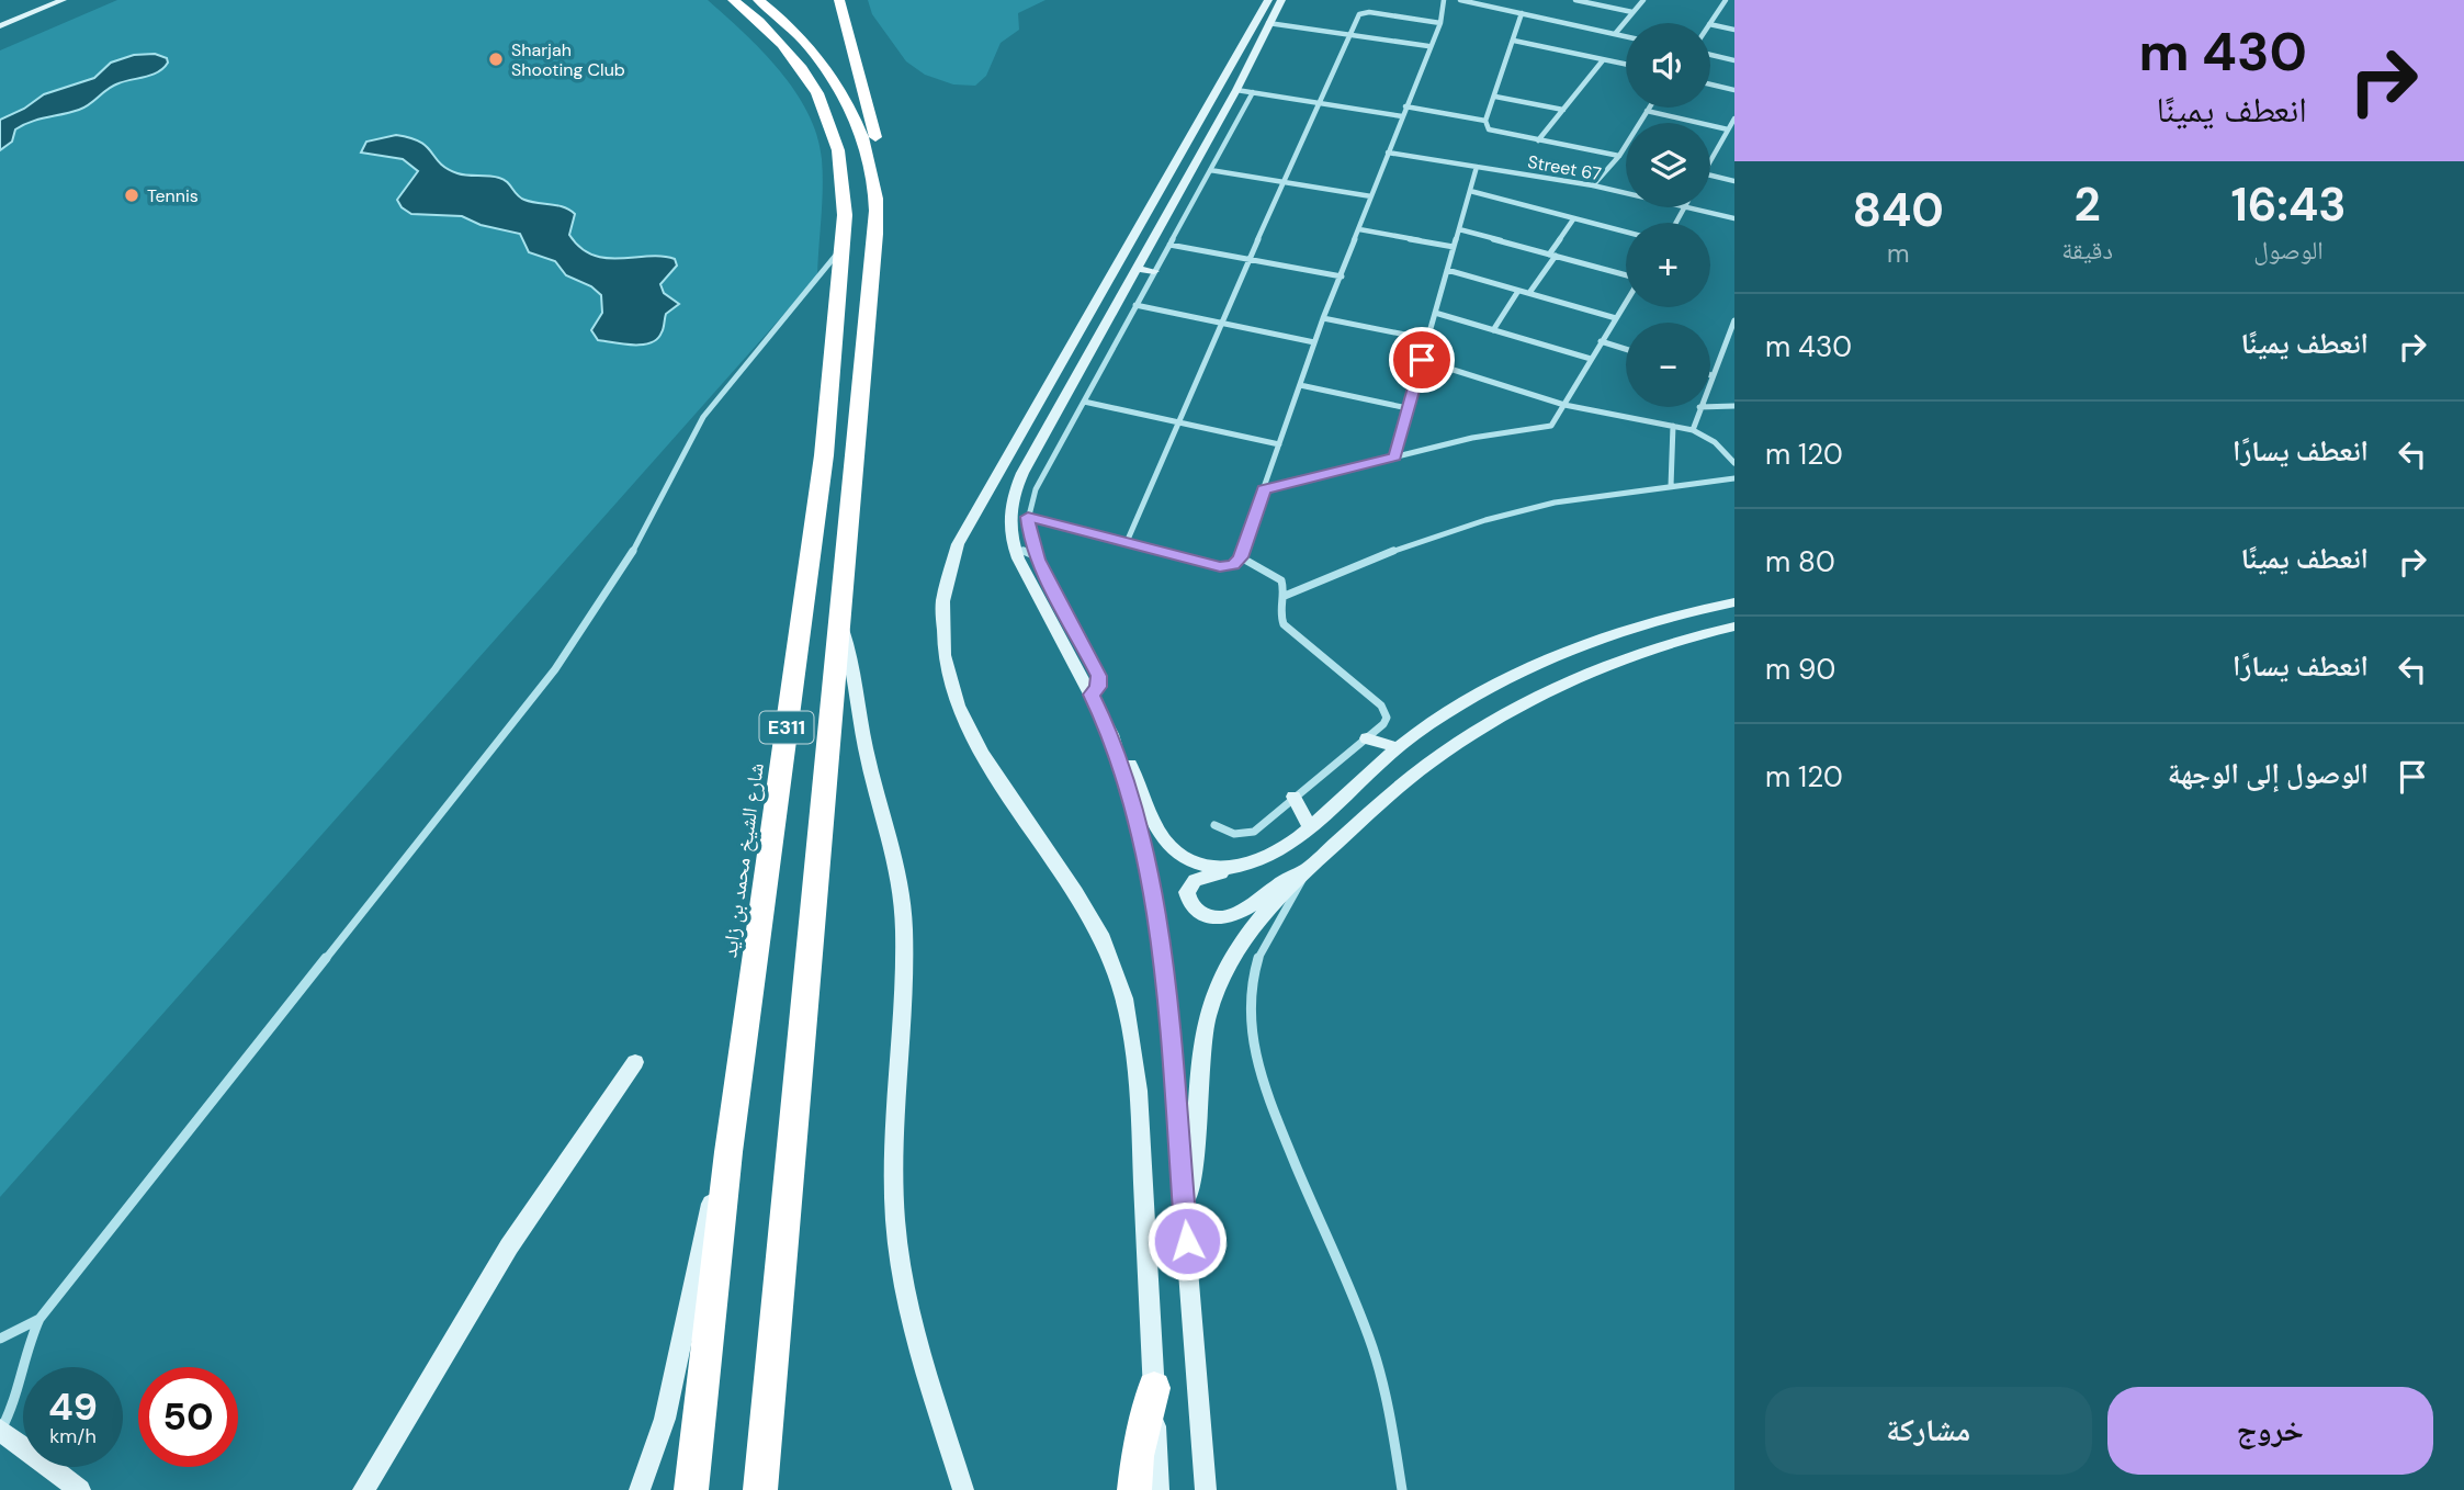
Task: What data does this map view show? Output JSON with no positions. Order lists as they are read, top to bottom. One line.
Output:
{"streets":{"highway":["E311","شارع الشيخ محمد بن زايد"],"street":["Street 67"]},"places":["Sharjah Shooting Club","Tennis"],"page":{"turn":["430 m","انعطف يمينًا"],"map_buttons":["+","−"],"eta":["16:43","الوصول","2","دقيقة","840","m"],"list":[{"name":"انعطف يمينًا","value":"430 m"},{"name":"انعطف يسارًا","value":"120 m"},{"name":"انعطف يمينًا","value":"80 m"},{"name":"انعطف يسارًا","value":"90 m"},{"name":"الوصول إلى الوجهة","value":"120 m"}],"speed":"49 km/h","limit":"50","buttons":["خروج","مشاركة"]}}
